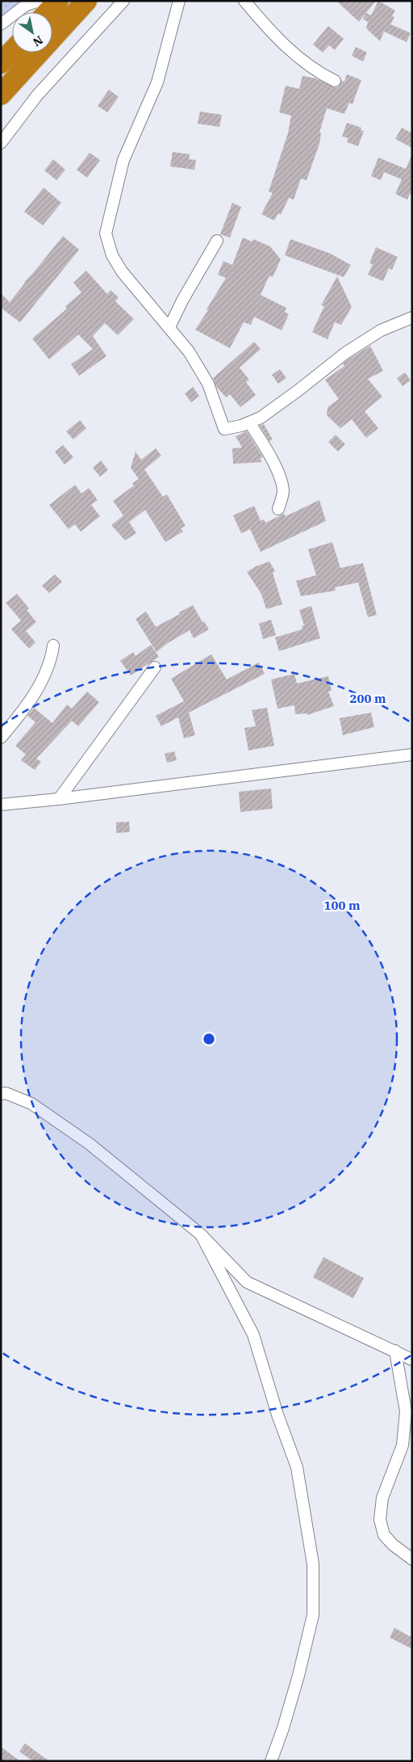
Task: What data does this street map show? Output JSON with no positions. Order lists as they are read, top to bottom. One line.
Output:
{"north":"bottom right","rings":["200 m","100 m"]}
